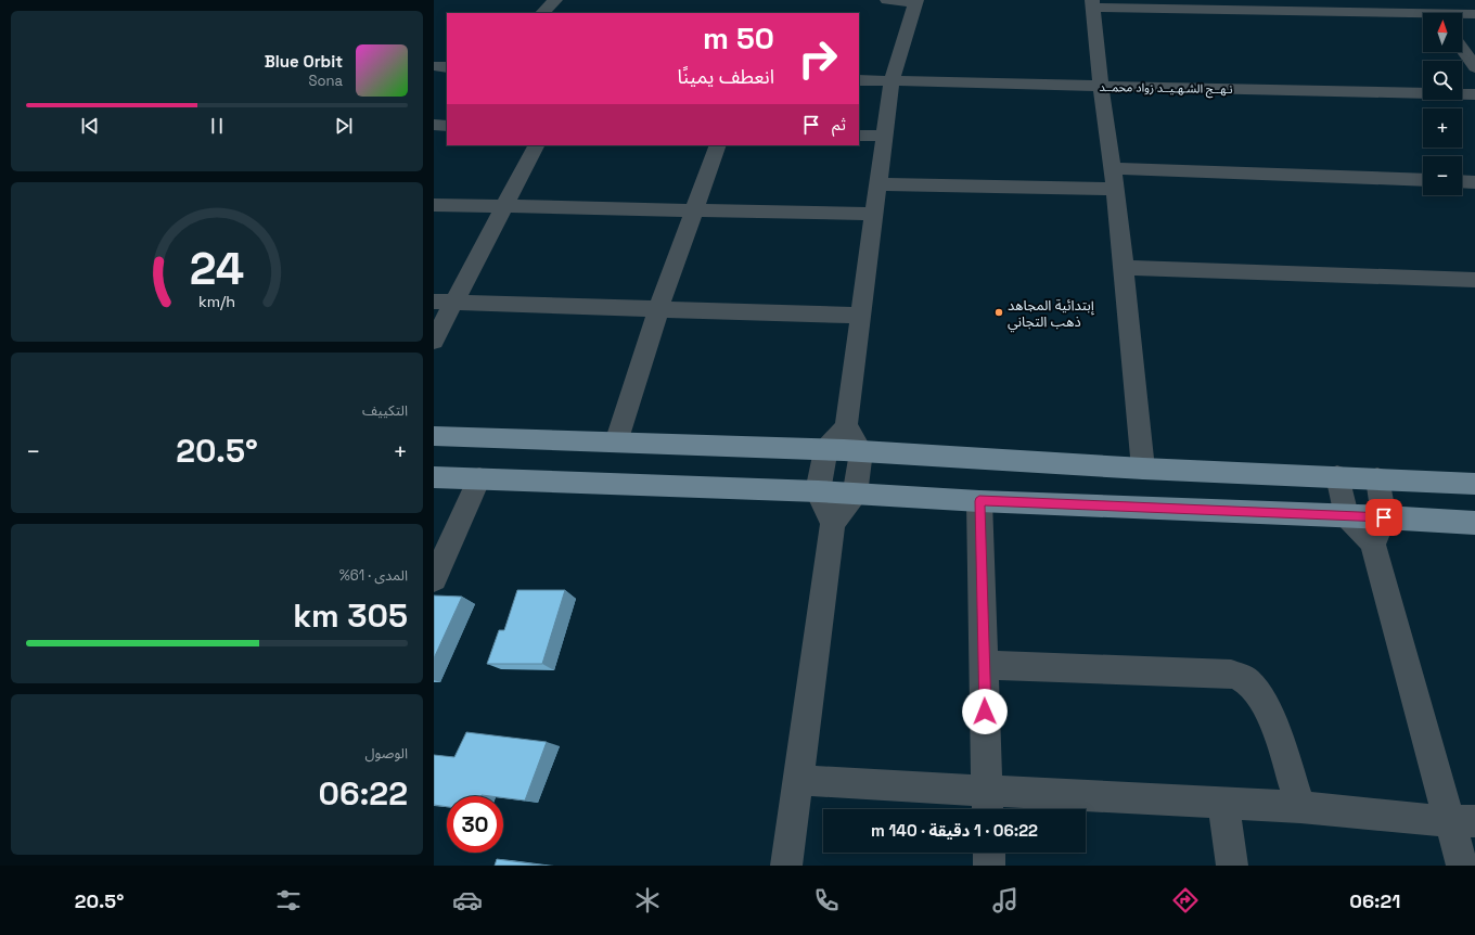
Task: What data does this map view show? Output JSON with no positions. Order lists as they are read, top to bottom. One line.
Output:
{"streets":{"street":["نـهــج الشـهـيــد زواد محمــد"]},"places":["إبتدائية المجاهد ذهب التجاني"],"north":"top","page":{"map_buttons":["+","−"],"turn":["50 m","انعطف يمينًا"],"song":["Blue Orbit","Sona"],"then":"ثم","tile":["التكييف",["المدى · 61%","305 km"],["الوصول","06:22"]],"heat":["−","20.5°","+"],"limit":"30","trip":"06:22 · 1 دقيقة · 140 m","tabs":["06:21","20.5°"],"gauge":["24","km/h"]}}
